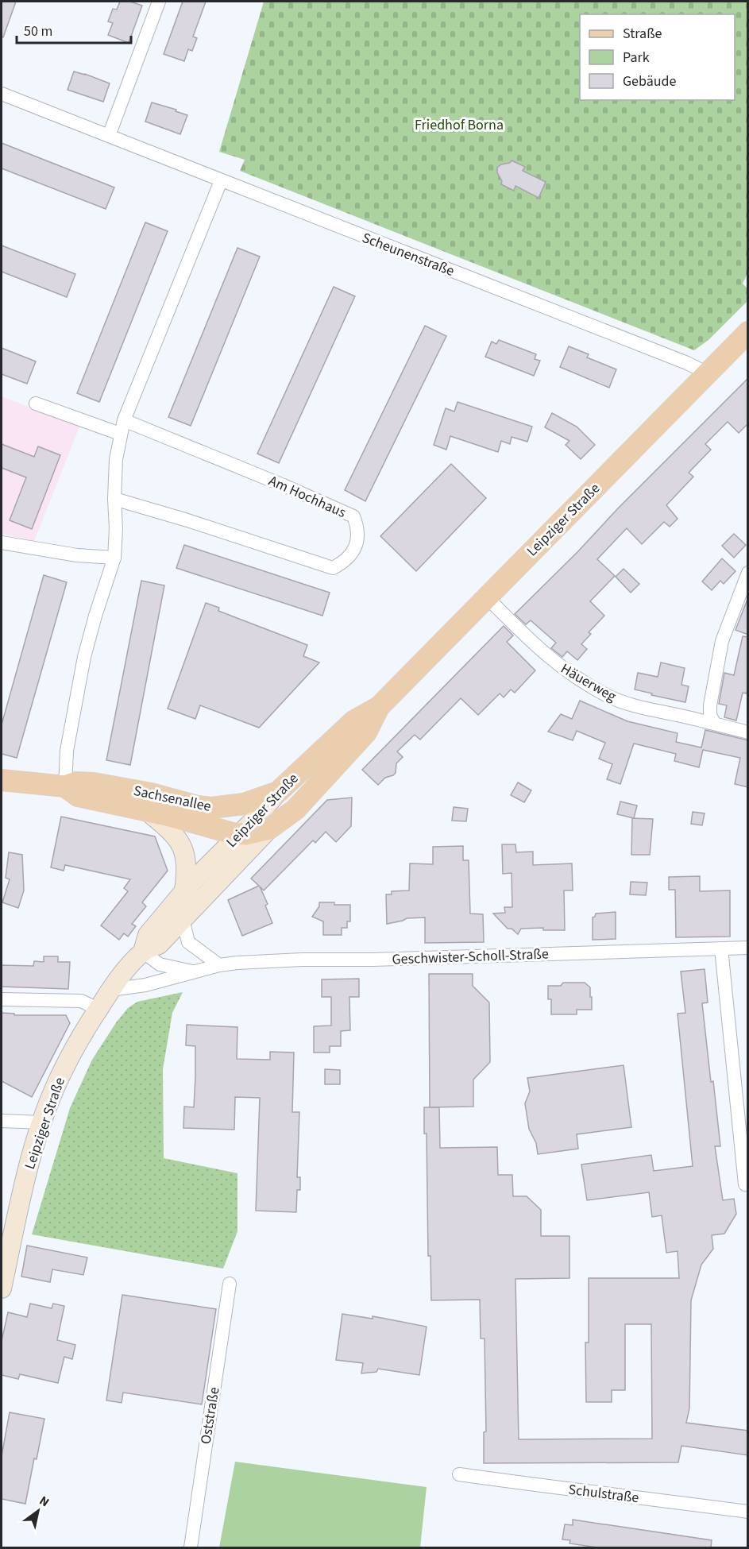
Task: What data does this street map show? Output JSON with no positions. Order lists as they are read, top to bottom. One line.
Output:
{"streets":{"main road":["Leipziger Straße","Sachsenallee"],"street":["Scheunenstraße","Am Hochhaus","Häuerweg","Geschwister-Scholl-Straße","Oststraße","Schulstraße"]},"crossings":[["Scheunenstraße","Leipziger Straße"],["Leipziger Straße","Häuerweg"],["Leipziger Straße","Sachsenallee"],["Leipziger Straße","Geschwister-Scholl-Straße"]],"parks":["Friedhof Borna"],"legend":["Straße","Park","Gebäude"],"scale_bar":"50 m","north":"top right"}
